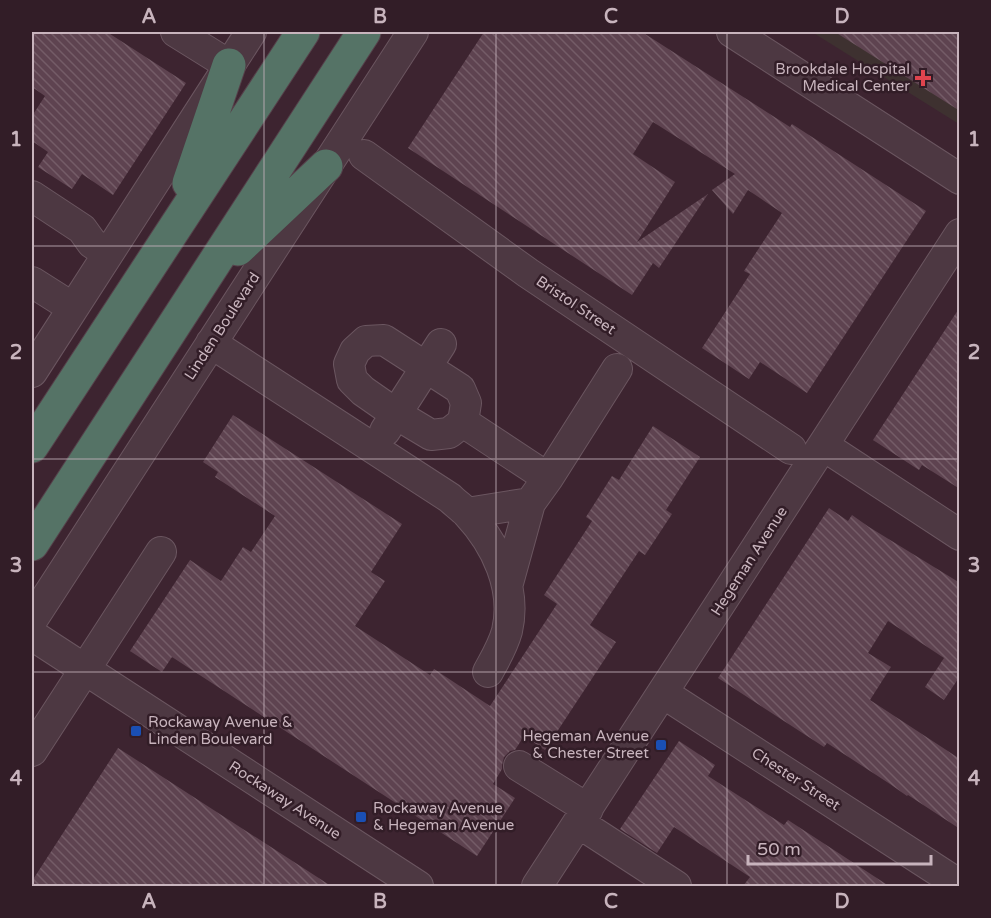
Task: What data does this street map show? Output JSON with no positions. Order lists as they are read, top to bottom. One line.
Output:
{"streets":{"street":["Bristol Street","Linden Boulevard","Hegeman Avenue","Chester Street","Rockaway Avenue"]},"crossings":[["Hegeman Avenue","Chester Street"]],"places":{"health":["Brookdale Hospital Medical Center"],"transit":["Rockaway Avenue & Linden Boulevard","Hegeman Avenue & Chester Street","Rockaway Avenue & Hegeman Avenue"]},"scale_bar":"50 m","grid":{"columns":["A","B","C","D"],"rows":["1","2","3","4"]}}
